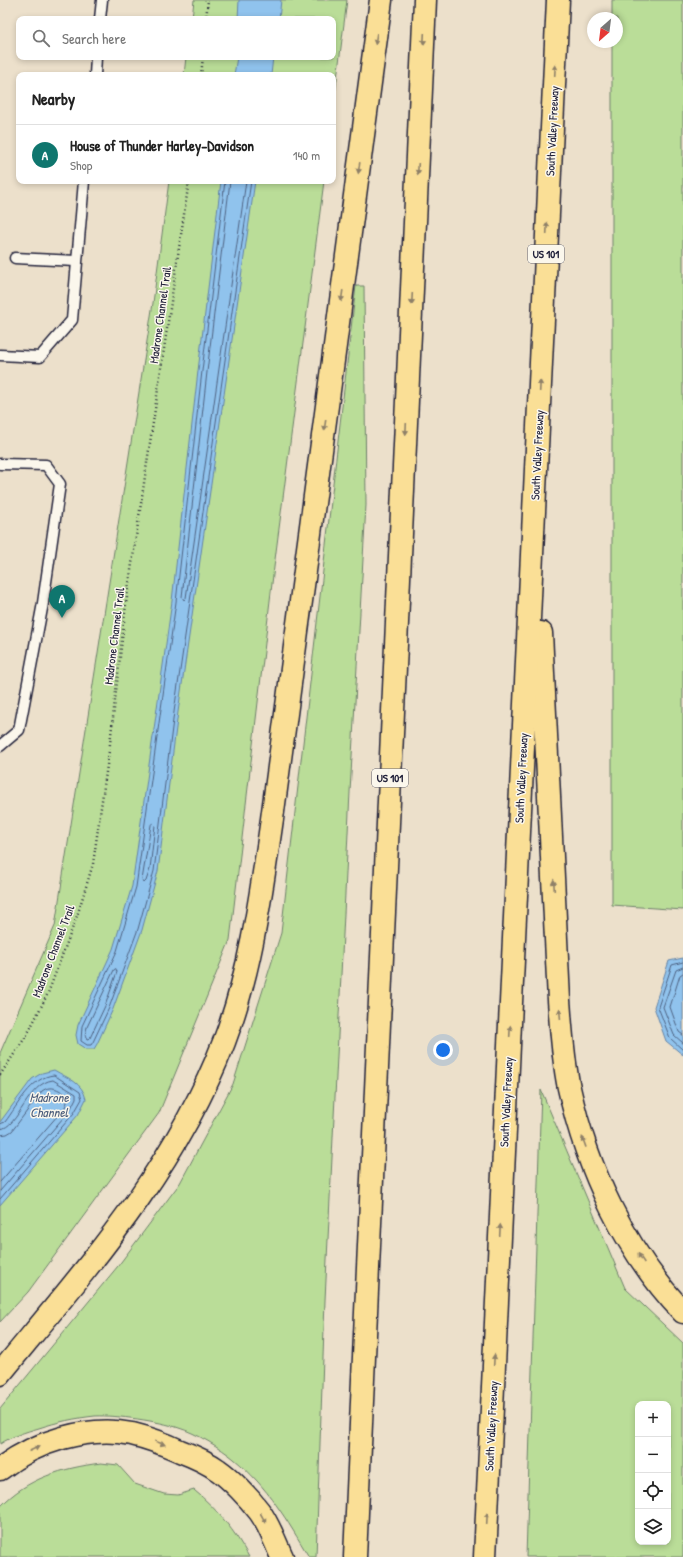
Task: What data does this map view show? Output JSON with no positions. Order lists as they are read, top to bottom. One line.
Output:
{"streets":{"highway":["South Valley Freeway","US 101"],"path":["Madrone Channel Trail"]},"water":["Madrone Channel"],"north":"bottom left","page":{"search":"Search here","heading":"Nearby","list":[{"mark":"A","name":"House of Thunder Harley-Davidson","note":"Shop","value":"140 m"}],"pins":"A","map_buttons":["+","−"]}}
